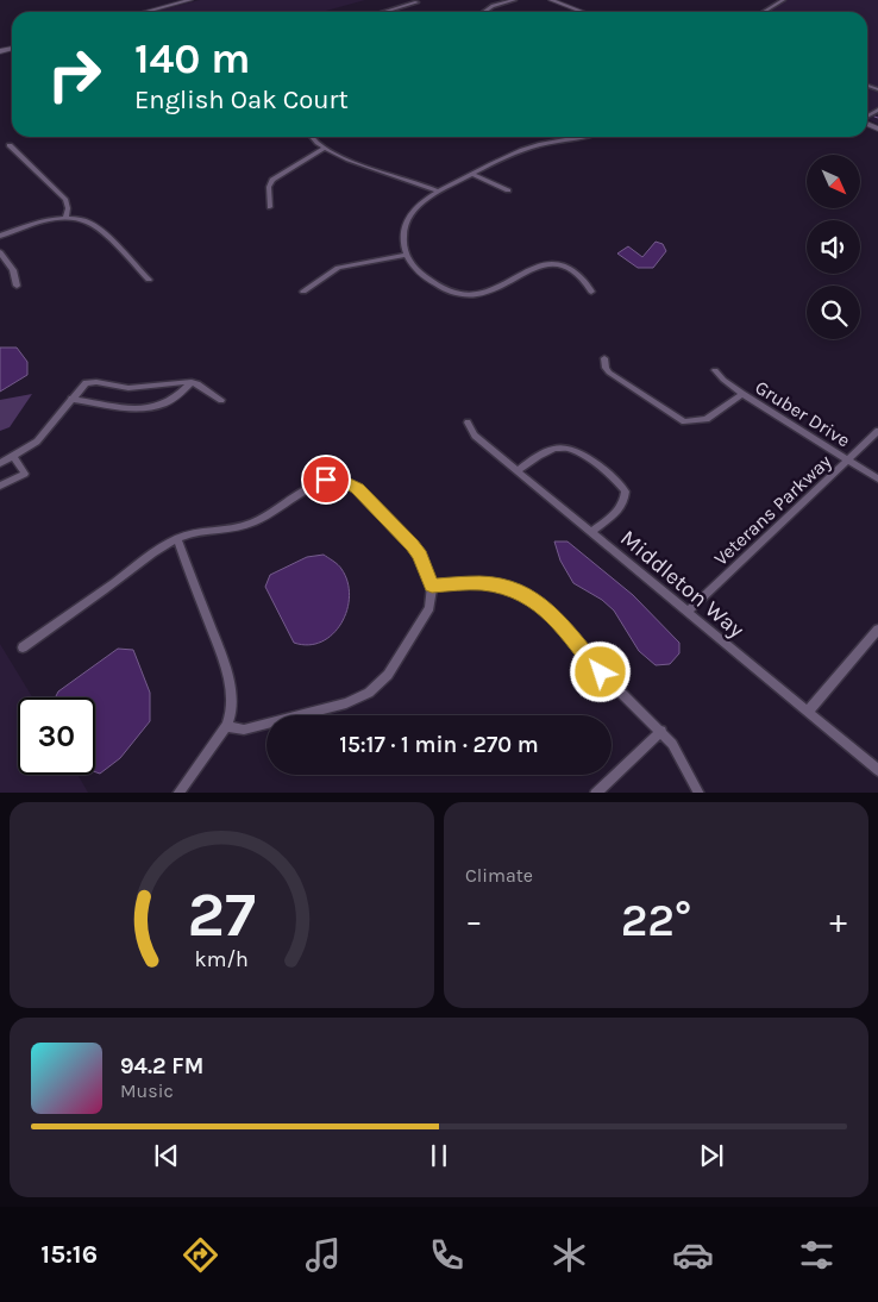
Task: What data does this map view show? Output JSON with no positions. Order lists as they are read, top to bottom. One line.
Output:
{"streets":{"street":["Gruber Drive","Veterans Parkway","Middleton Way"]},"crossings":[["Gruber Drive","Veterans Parkway"],["Veterans Parkway","Middleton Way"]],"north":"bottom right","page":{"turn":["140 m","English Oak Court"],"limit":"30","trip":"15:17 · 1 min · 270 m","tile":"Climate","heat":["−","22°","+"],"song":["94.2 FM","Music"],"tabs":"15:16","gauge":["27","km/h"]}}
